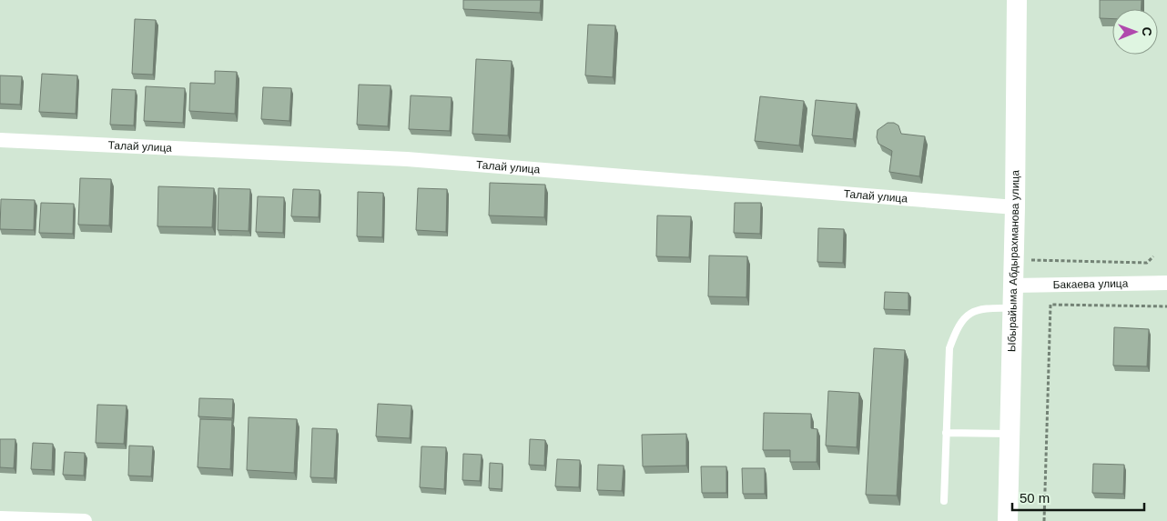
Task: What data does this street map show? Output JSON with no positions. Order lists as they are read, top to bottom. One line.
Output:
{"streets":{"street":["Талай улица","Ыбырайыма Абдырахманова улица","Бакаева улица"]},"crossings":[["Талай улица","Ыбырайыма Абдырахманова улица"],["Ыбырайыма Абдырахманова улица","Бакаева улица"]],"scale_bar":"50 m","north":"right"}
